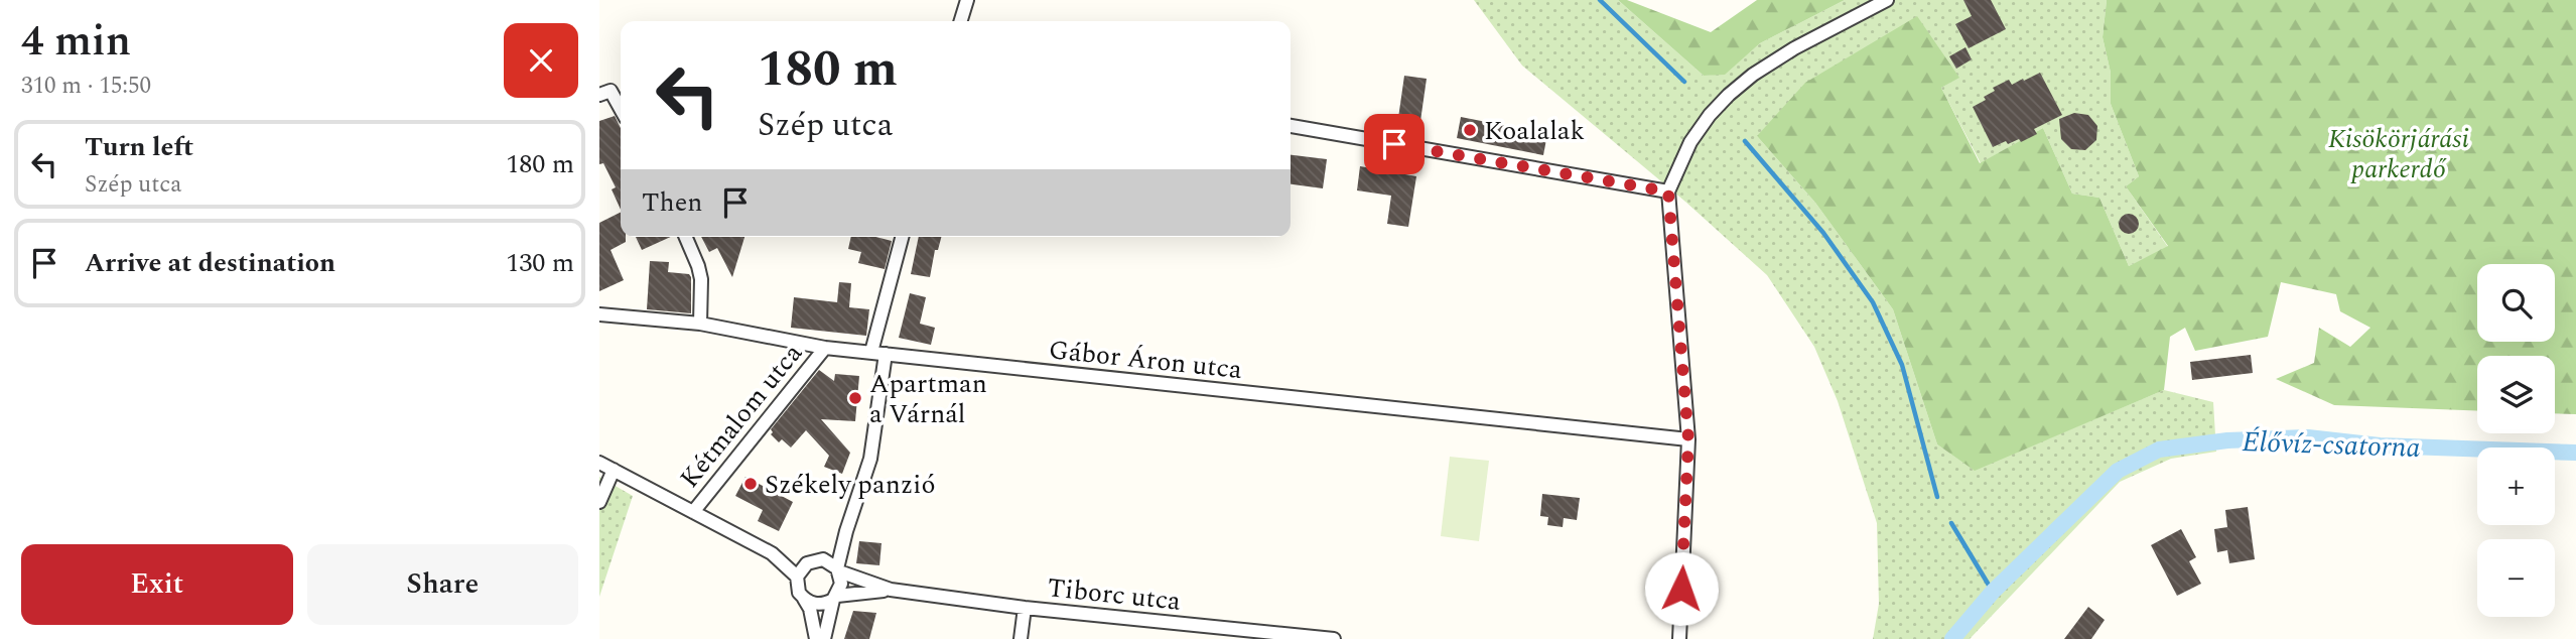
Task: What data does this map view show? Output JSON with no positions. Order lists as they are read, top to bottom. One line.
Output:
{"streets":{"street":["Gábor Áron utca","Kétmalom utca","Tiborc utca"]},"crossings":[["Gábor Áron utca","Kétmalom utca"],["Kétmalom utca","Tiborc utca"]],"water":["Élővíz-csatorna"],"parks":["Kisökörjárási parkerdő"],"places":["Koalalak","Apartman a Várnál","Székely panzió"],"page":{"heading":["4 min","310 m · 15:50"],"turn":["180 m","Szép utca"],"list":[{"name":"Turn left","note":"Szép utca","value":"180 m"},{"name":"Arrive at destination","value":"130 m"}],"then":"Then","map_buttons":["+","−"],"buttons":["Exit","Share"]}}
